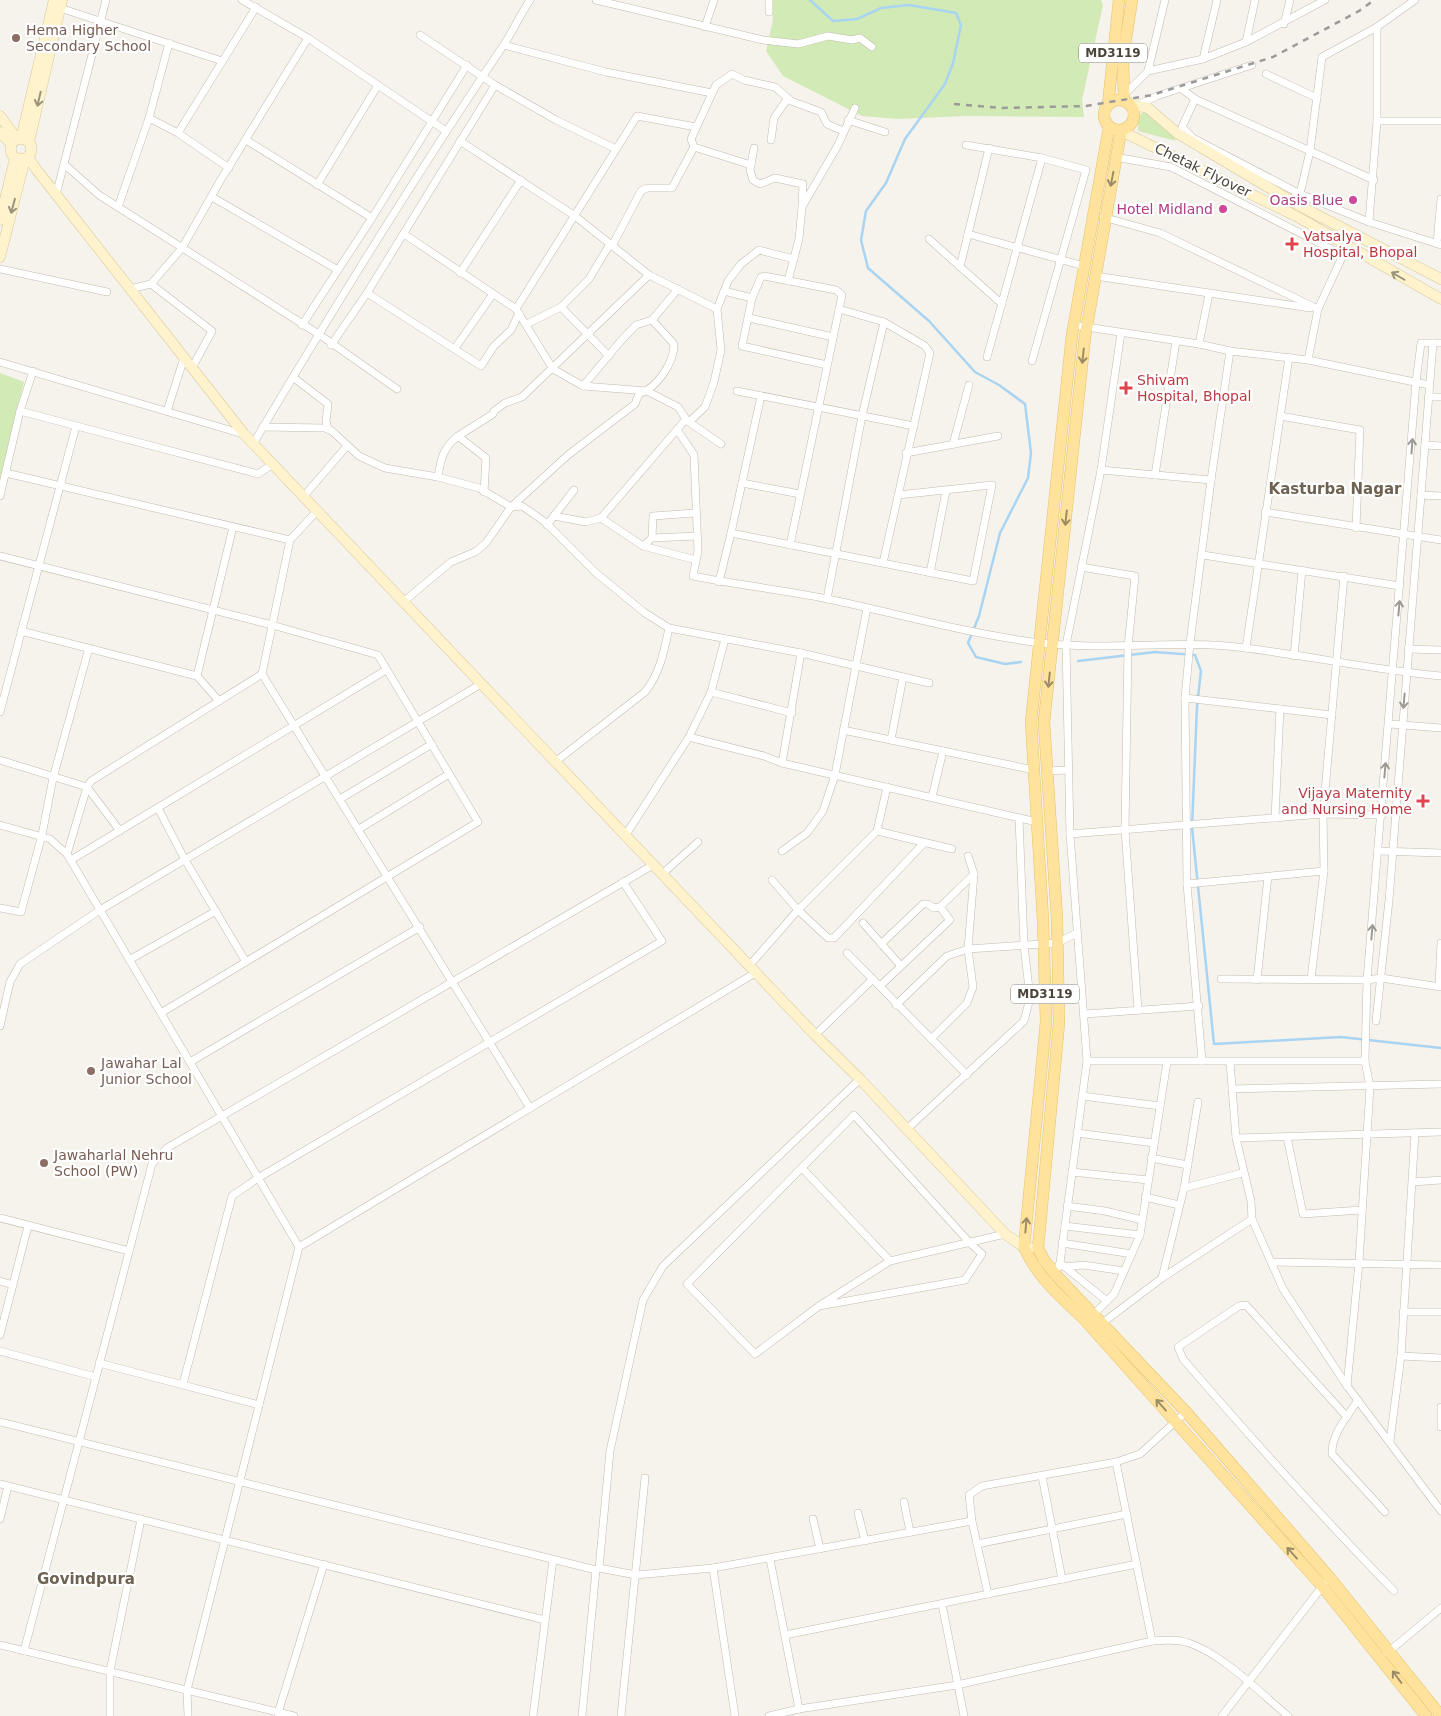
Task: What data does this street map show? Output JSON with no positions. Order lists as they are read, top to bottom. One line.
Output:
{"streets":{"main road":["MD3119"],"street":["Chetak Flyover"]},"crossings":[["MD3119","Chetak Flyover"]],"districts":["Kasturba Nagar","Govindpura"],"places":{"other":["Hema Higher Secondary School","Oasis Blue","Hotel Midland","Jawahar Lal Junior School","Jawaharlal Nehru School (PW)"],"health":["Vatsalya Hospital, Bhopal","Shivam Hospital, Bhopal","Vijaya Maternity and Nursing Home"]}}
